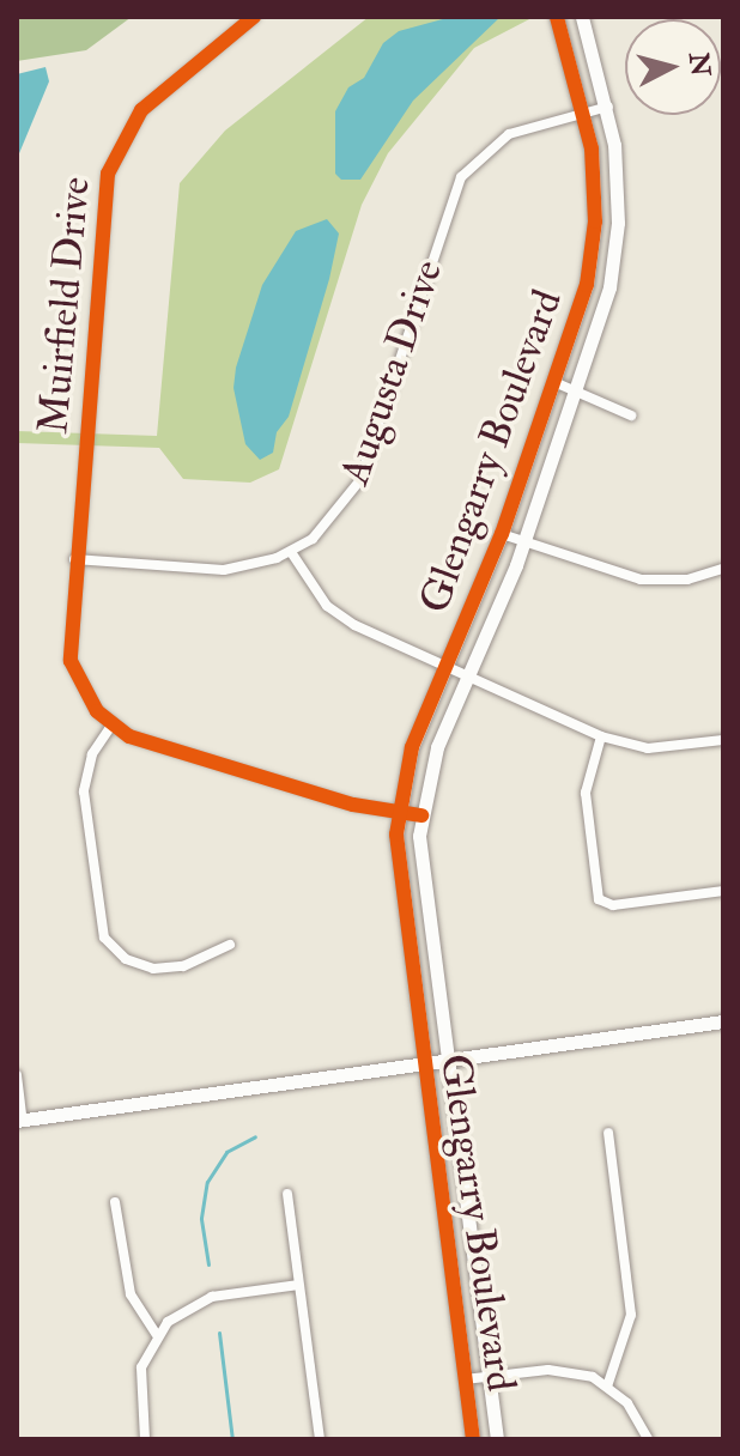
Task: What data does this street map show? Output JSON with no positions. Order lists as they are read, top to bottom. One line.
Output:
{"streets":{"street":["Muirfield Drive","Augusta Drive","Glengarry Boulevard"]},"crossings":[["Muirfield Drive","Augusta Drive"],["Muirfield Drive","Glengarry Boulevard"],["Augusta Drive","Glengarry Boulevard"]],"north":"right"}
